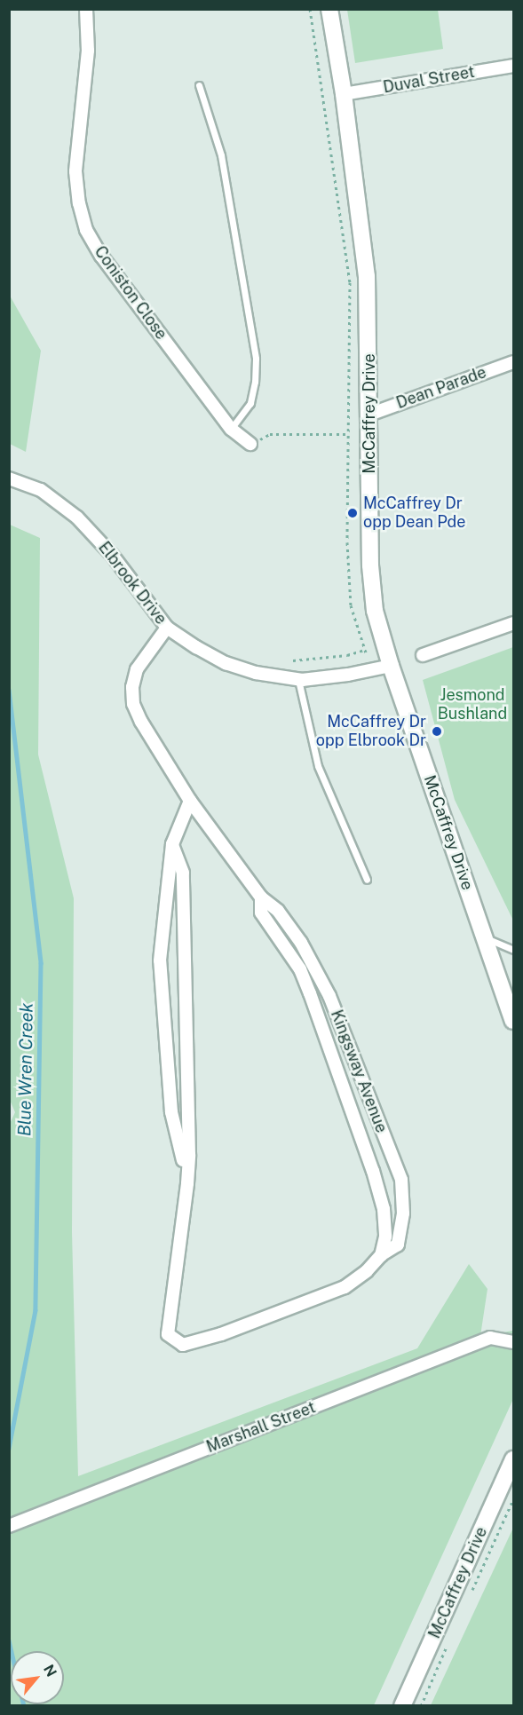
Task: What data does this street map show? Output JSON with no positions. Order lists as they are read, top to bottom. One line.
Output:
{"streets":{"main road":["McCaffrey Drive"],"street":["Duval Street","Coniston Close","Dean Parade","Elbrook Drive","Kingsway Avenue","Marshall Street"]},"crossings":[["Duval Street","McCaffrey Drive"],["Dean Parade","McCaffrey Drive"],["McCaffrey Drive","Elbrook Drive"],["Elbrook Drive","Kingsway Avenue"]],"water":["Blue Wren Creek"],"parks":["Jesmond Bushland"],"places":["McCaffrey Dr opp Dean Pde","McCaffrey Dr opp Elbrook Dr"],"north":"top right"}
